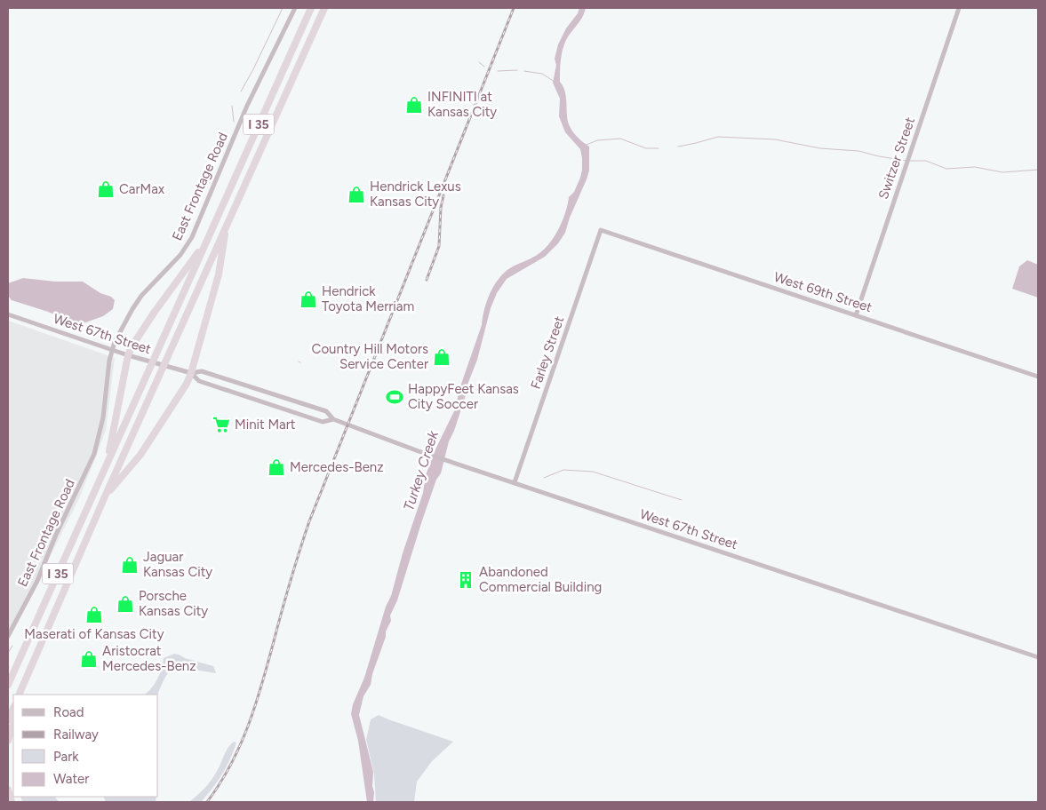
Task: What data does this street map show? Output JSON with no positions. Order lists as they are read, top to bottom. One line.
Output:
{"streets":{"highway":["I 35"],"street":["Switzer Street","East Frontage Road","West 69th Street","West 67th Street","Farley Street"]},"crossings":[["Switzer Street","West 69th Street"],["East Frontage Road","West 67th Street"],["West 69th Street","Farley Street"],["West 67th Street","Farley Street"]],"water":["Turkey Creek"],"places":{"shop":["INFINITI at Kansas City","CarMax","Hendrick Lexus Kansas City","Hendrick Toyota Merriam","Country Hill Motors Service Center","Mercedes-Benz","Jaguar Kansas City","Porsche Kansas City","Maserati of Kansas City","Aristocrat Mercedes-Benz"],"sports":["HappyFeet Kansas City Soccer"],"supermarket":["Minit Mart"],"building":["Abandoned Commercial Building"]},"legend":["Road","Railway","Park","Water"]}
